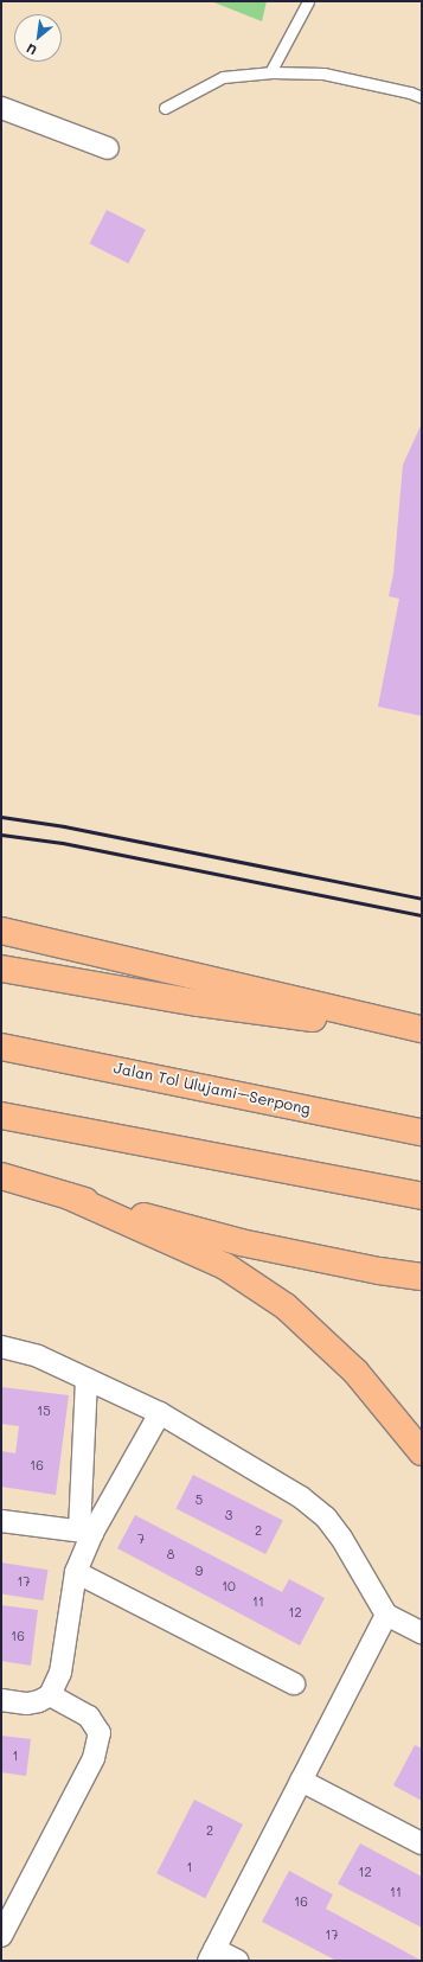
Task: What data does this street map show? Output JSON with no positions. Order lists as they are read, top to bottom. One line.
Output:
{"streets":{"highway":["Jalan Tol Ulujami–Serpong"]},"house_numbers":["15","16","5","3","2","7","8","9","17","10","11","12","16","1","2","1","12","11","16","17"],"north":"bottom left"}
